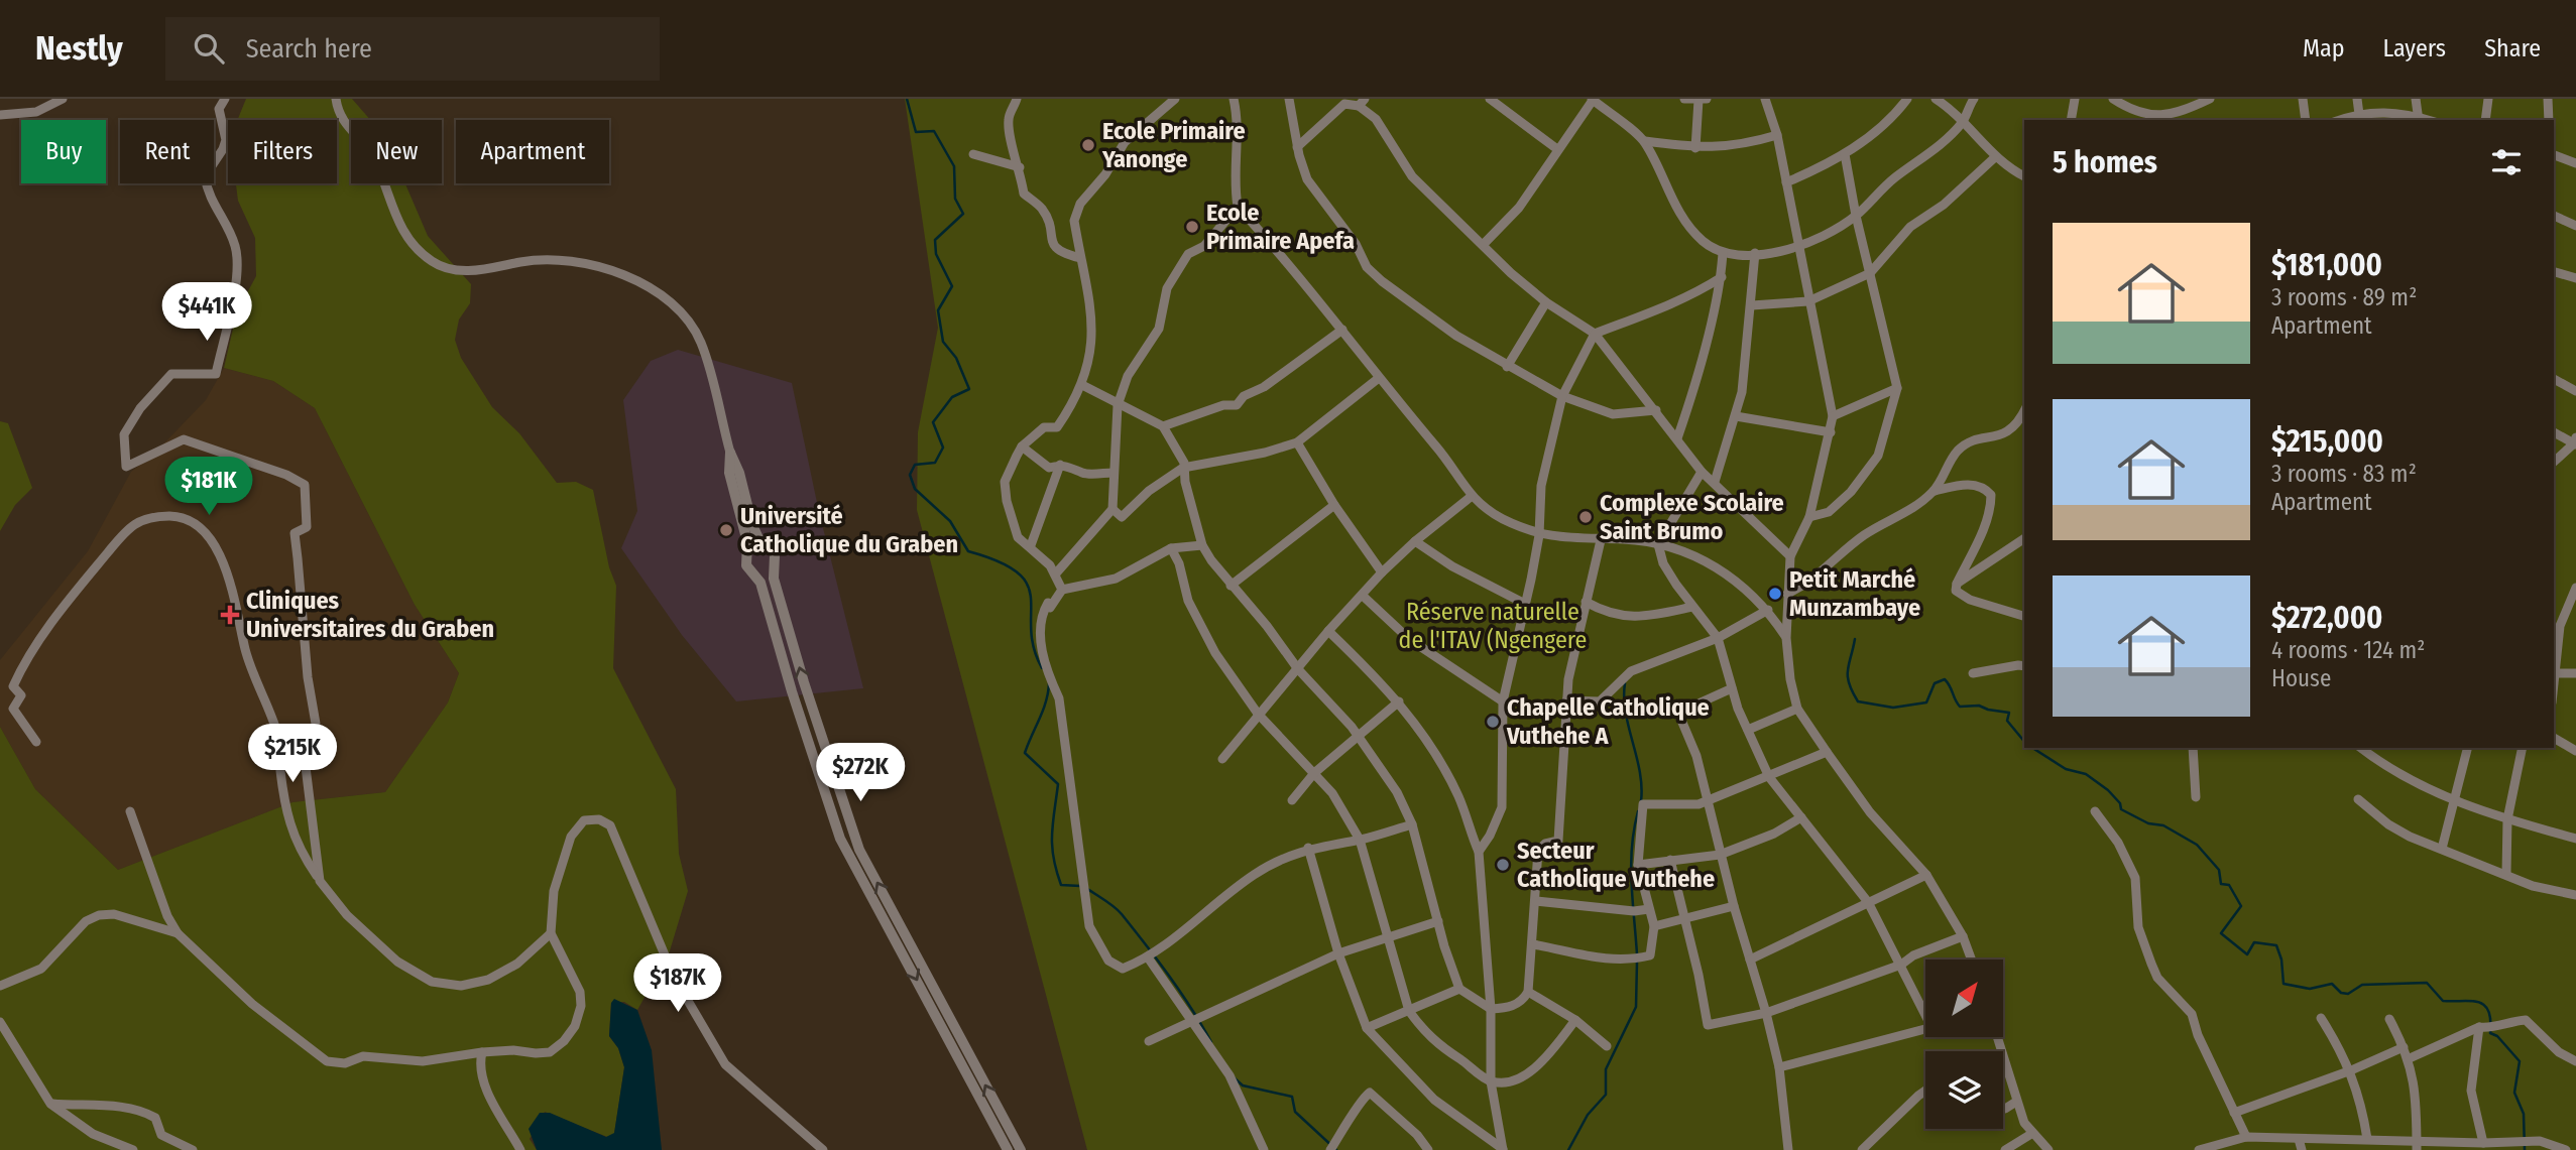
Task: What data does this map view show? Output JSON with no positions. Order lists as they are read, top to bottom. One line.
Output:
{"parks":["Réserve naturelle de l'ITAV (Ngengere"],"places":{"other":["Ecole Primaire Yanonge","Ecole Primaire Apefa","Complexe Scolaire Saint Brumo","Université Catholique du Graben","Petit Marché Munzambaye","Chapelle Catholique Vuthehe A","Secteur Catholique Vuthehe"],"health":["Cliniques Universitaires du Graben"]},"north":"top right","page":{"header":"Nestly","search":"Search here","nav":["Map","Layers","Share"],"chip":["Buy","Rent","Filters","New","Apartment"],"heading":"5 homes","list":[{"name":"$181,000","note":"3 rooms · 89 m² · Apartment"},{"name":"$215,000","note":"3 rooms · 83 m² · Apartment"},{"name":"$272,000","note":"4 rooms · 124 m² · House"}],"price":["$441K","$181K","$215K","$272K","$187K"]}}
